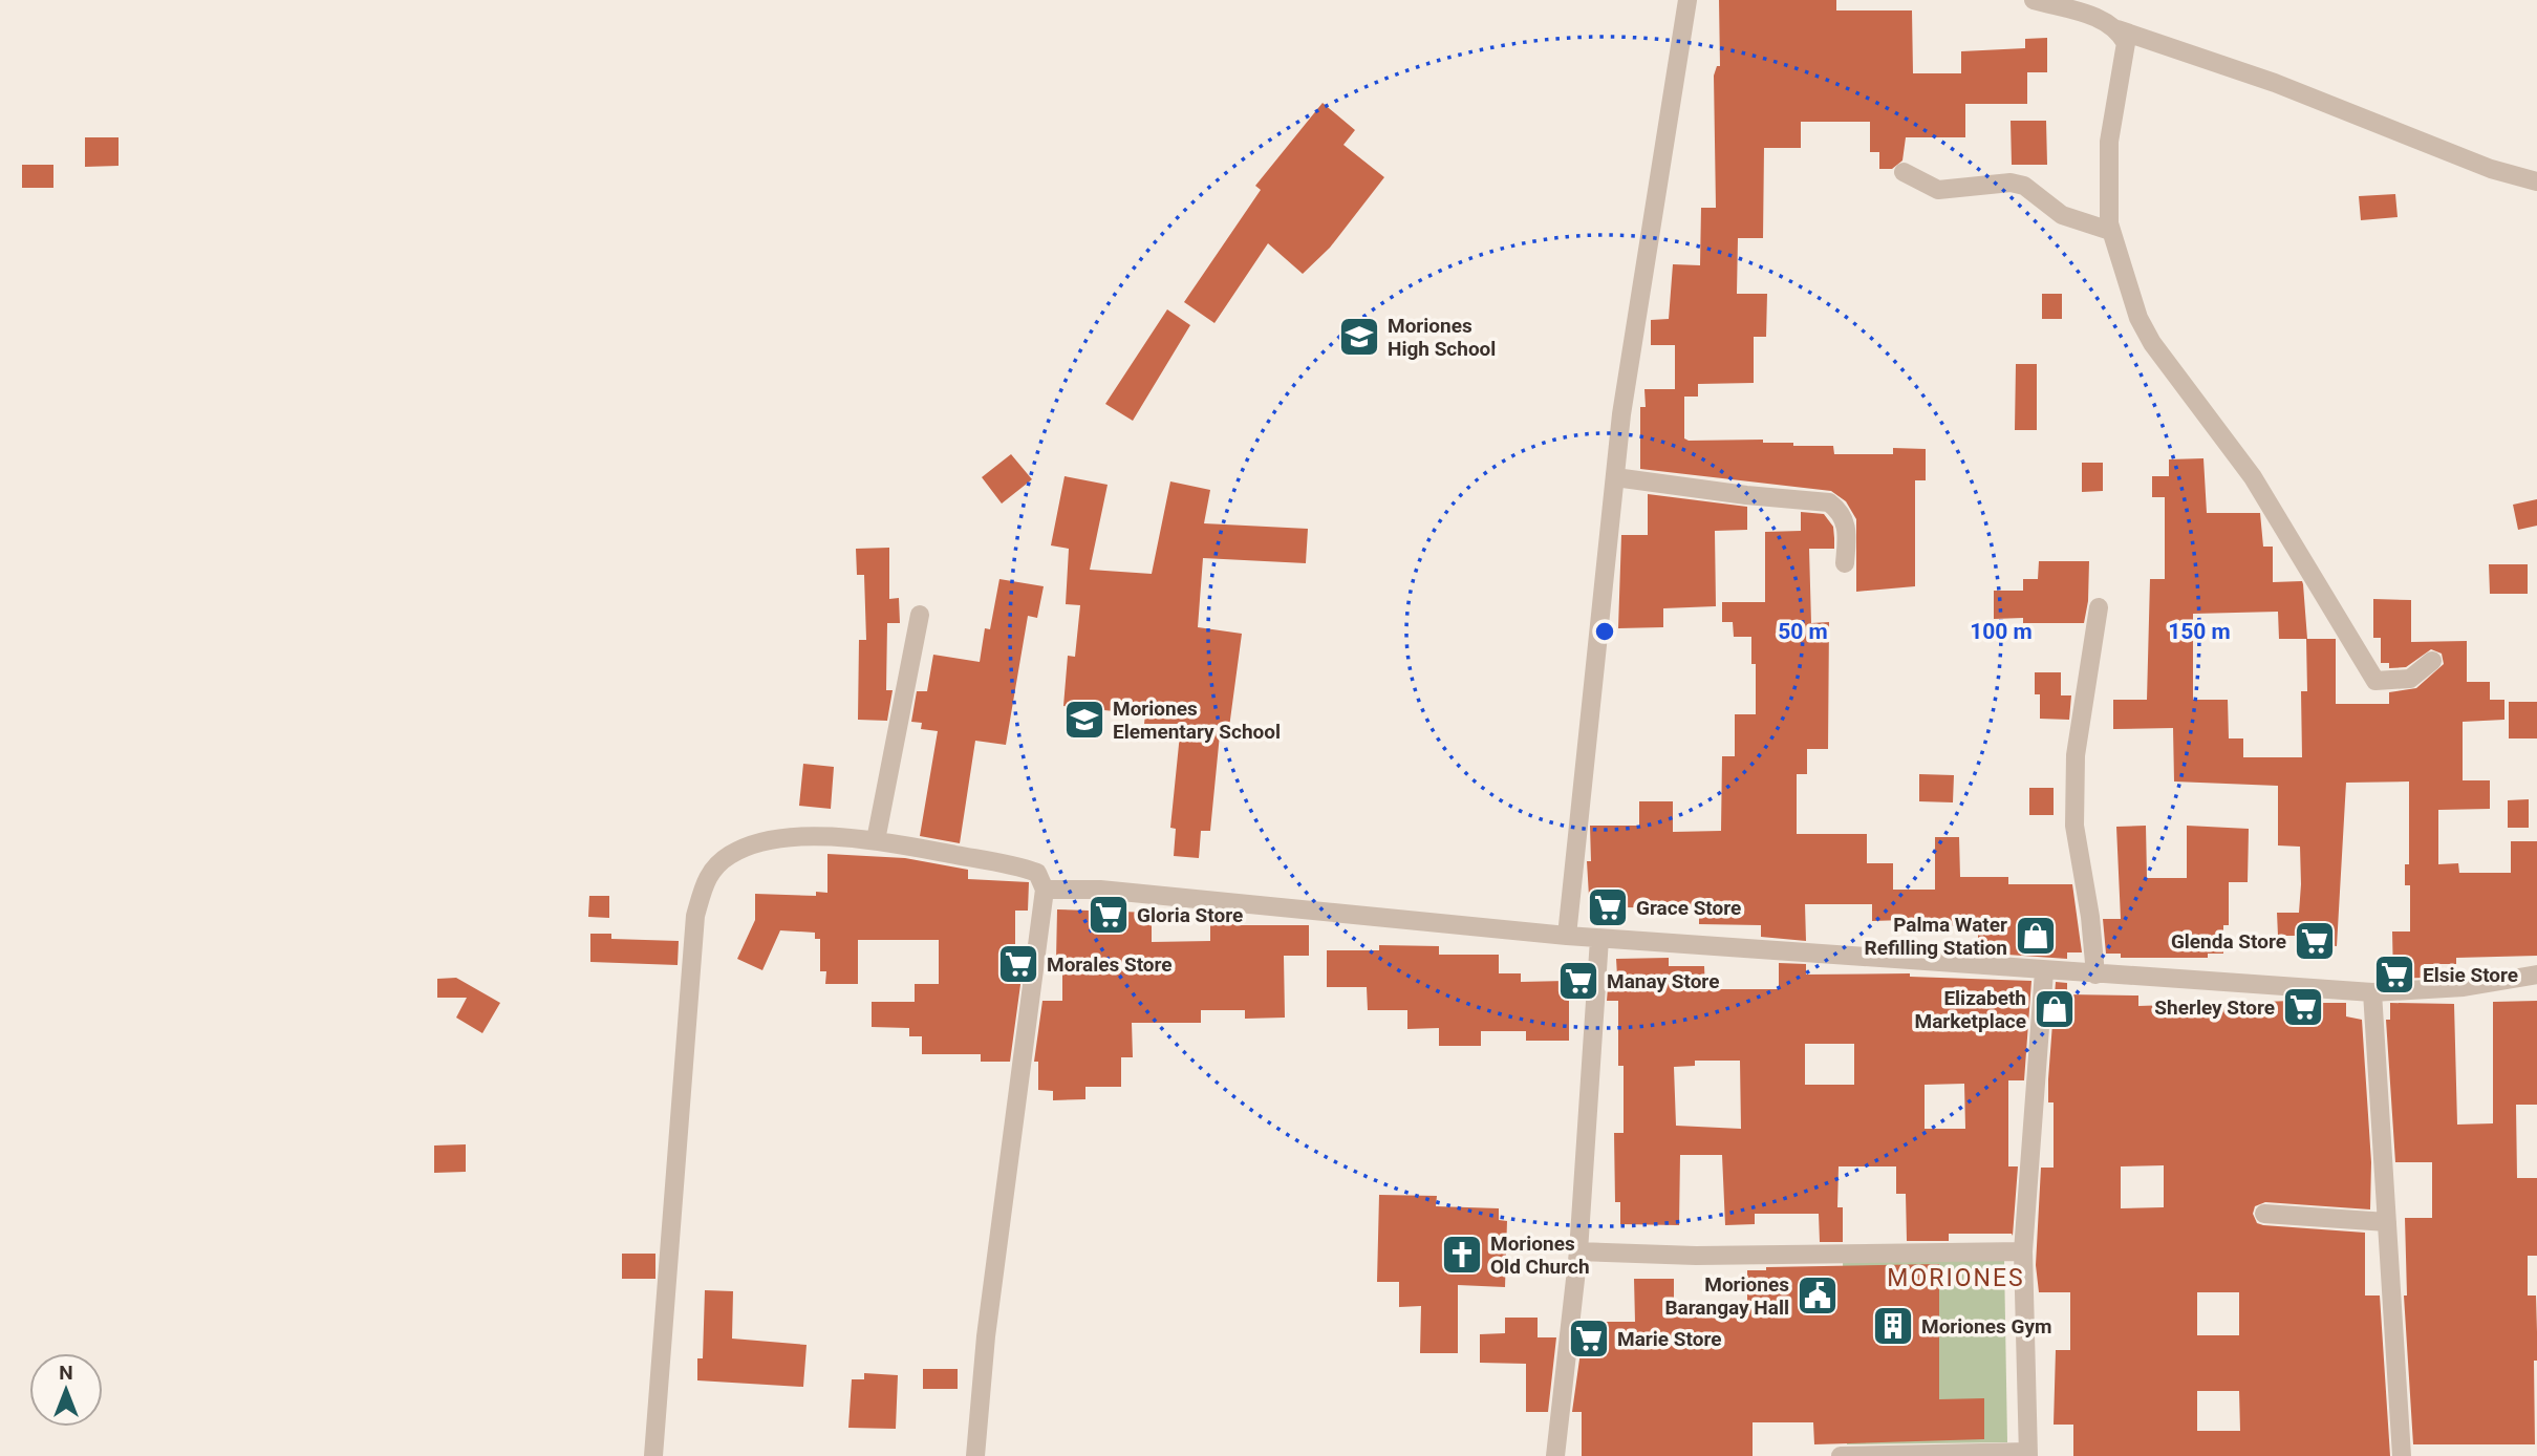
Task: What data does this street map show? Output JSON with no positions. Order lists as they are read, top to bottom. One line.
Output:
{"districts":["MORIONES"],"places":{"school or university":["Moriones High School","Moriones Elementary School"],"supermarket":["Grace Store","Gloria Store","Glenda Store","Morales Store","Elsie Store","Manay Store","Sherley Store","Marie Store"],"shop":["Palma Water Refilling Station","Elizabeth Marketplace"],"church":["Moriones Old Church"],"public building":["Moriones Barangay Hall"],"building":["Moriones Gym"]},"north":"top","rings":["50 m","100 m","150 m"]}
